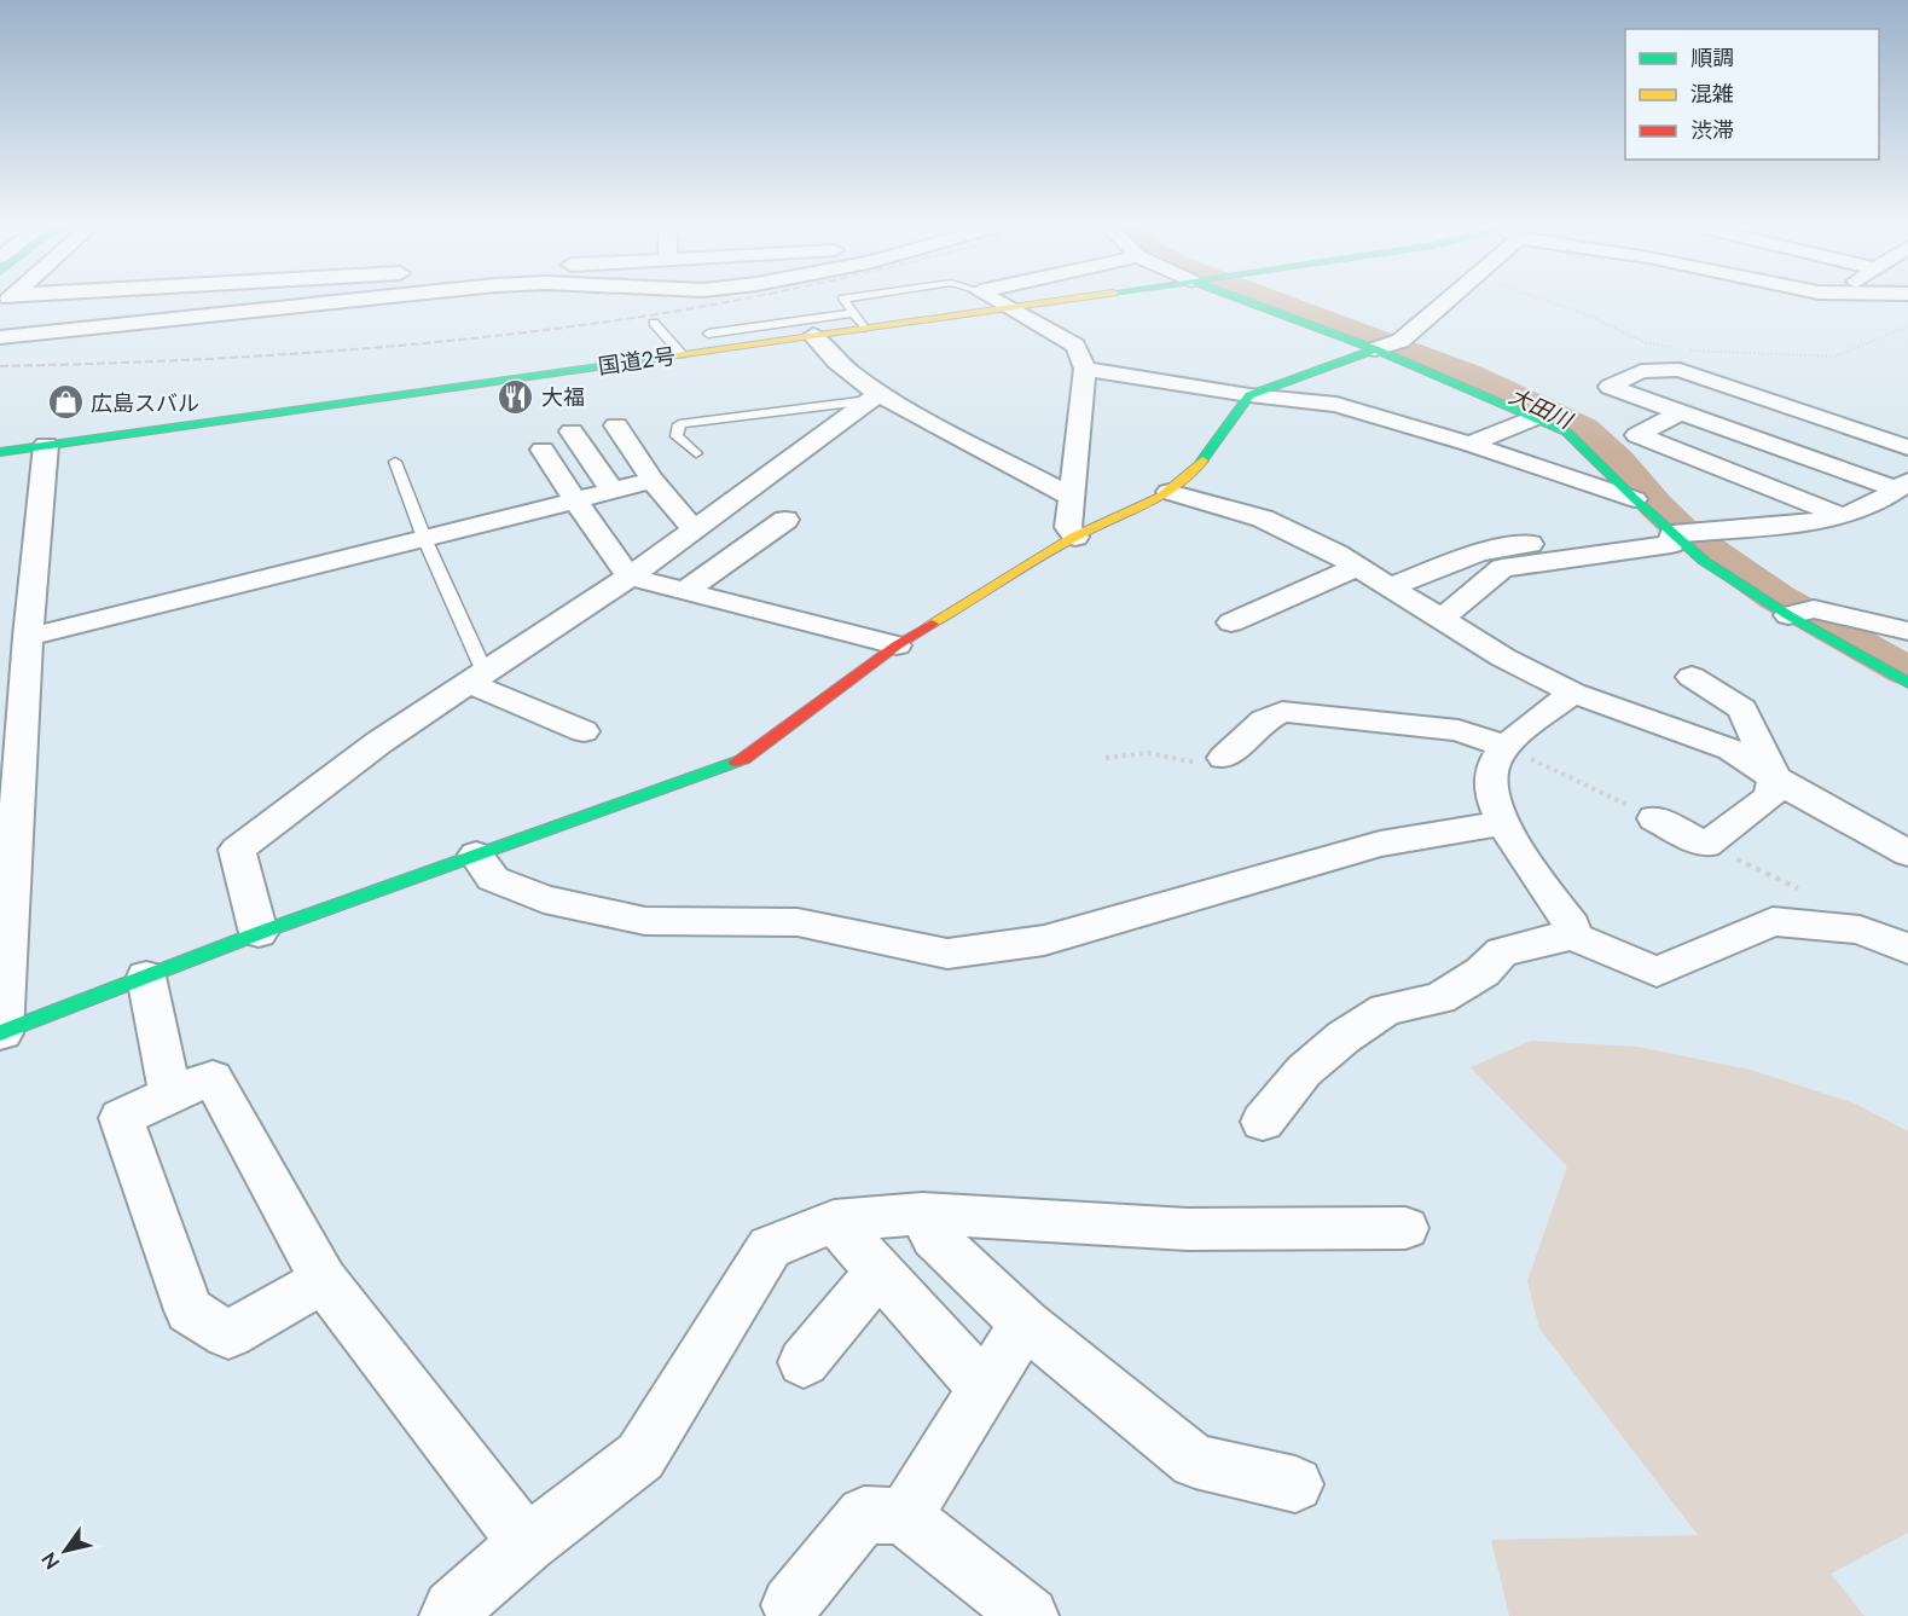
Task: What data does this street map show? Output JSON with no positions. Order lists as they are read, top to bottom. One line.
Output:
{"streets":{"main road":["国道2号"]},"water":["大田川"],"places":{"restaurant":["大福"],"shop":["広島スバル"]},"legend":["順調","混雑","渋滞"],"north":"bottom left"}
